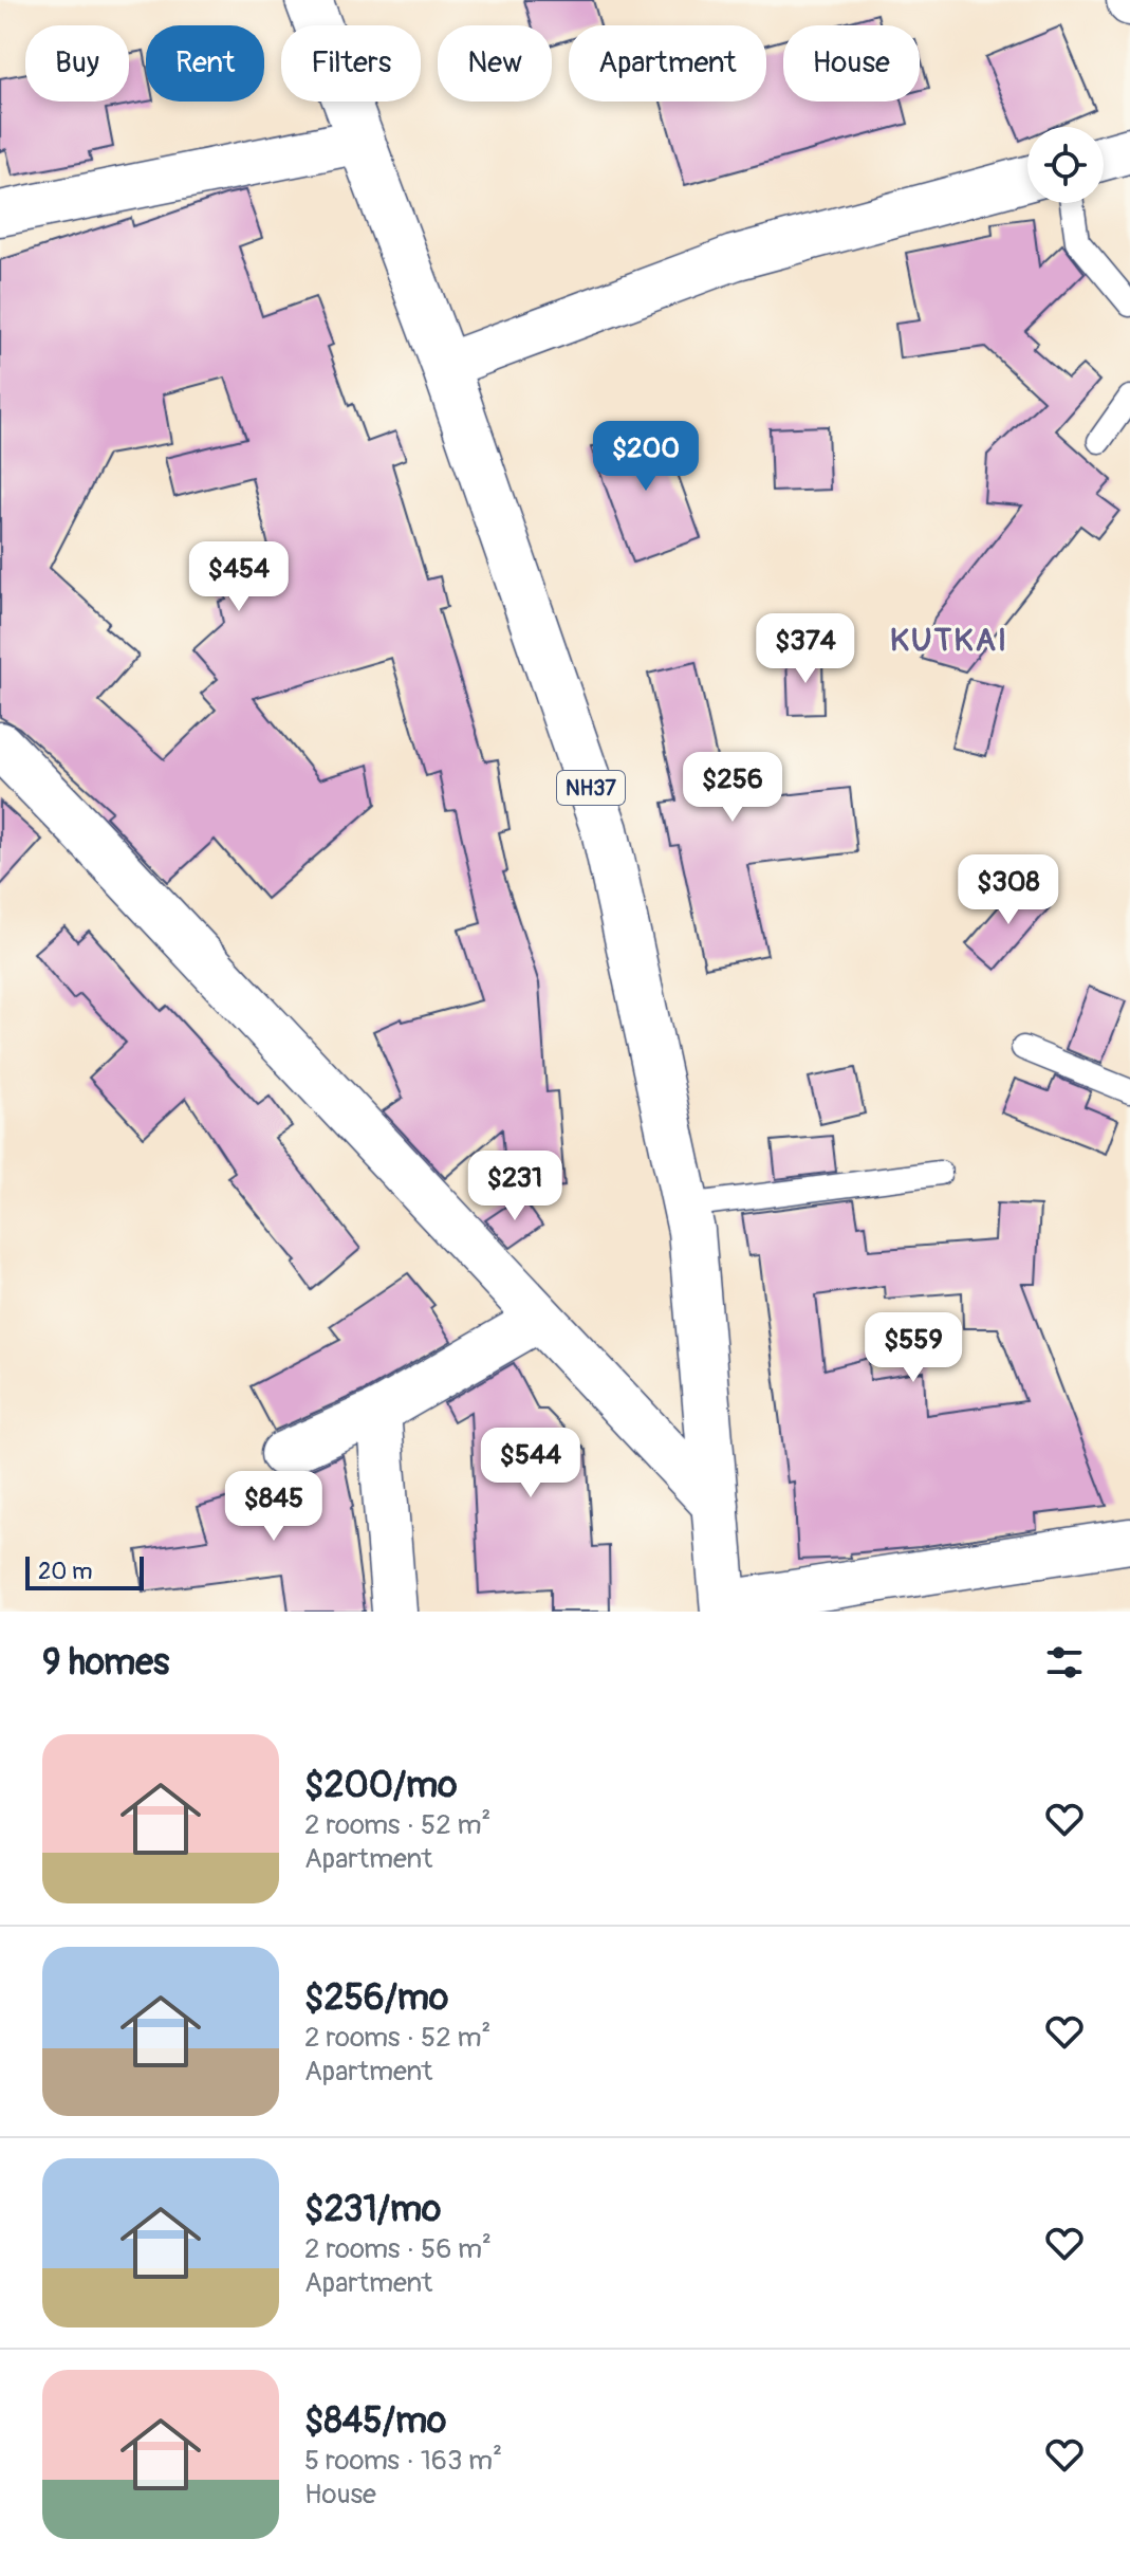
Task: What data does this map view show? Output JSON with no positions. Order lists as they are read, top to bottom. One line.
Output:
{"streets":{"main road":["NH37"]},"districts":["KUTKAI"],"scale_bar":"20 m","page":{"chip":["Buy","Rent","Filters","New","Apartment","House"],"price":["$200","$454","$374","$256","$308","$231","$559","$544","$845"],"scale":"20 m","heading":"9 homes","list":[{"name":"$200/mo","note":"2 rooms · 52 m² · Apartment"},{"name":"$256/mo","note":"2 rooms · 52 m² · Apartment"},{"name":"$231/mo","note":"2 rooms · 56 m² · Apartment"},{"name":"$845/mo","note":"5 rooms · 163 m² · House"}]}}
